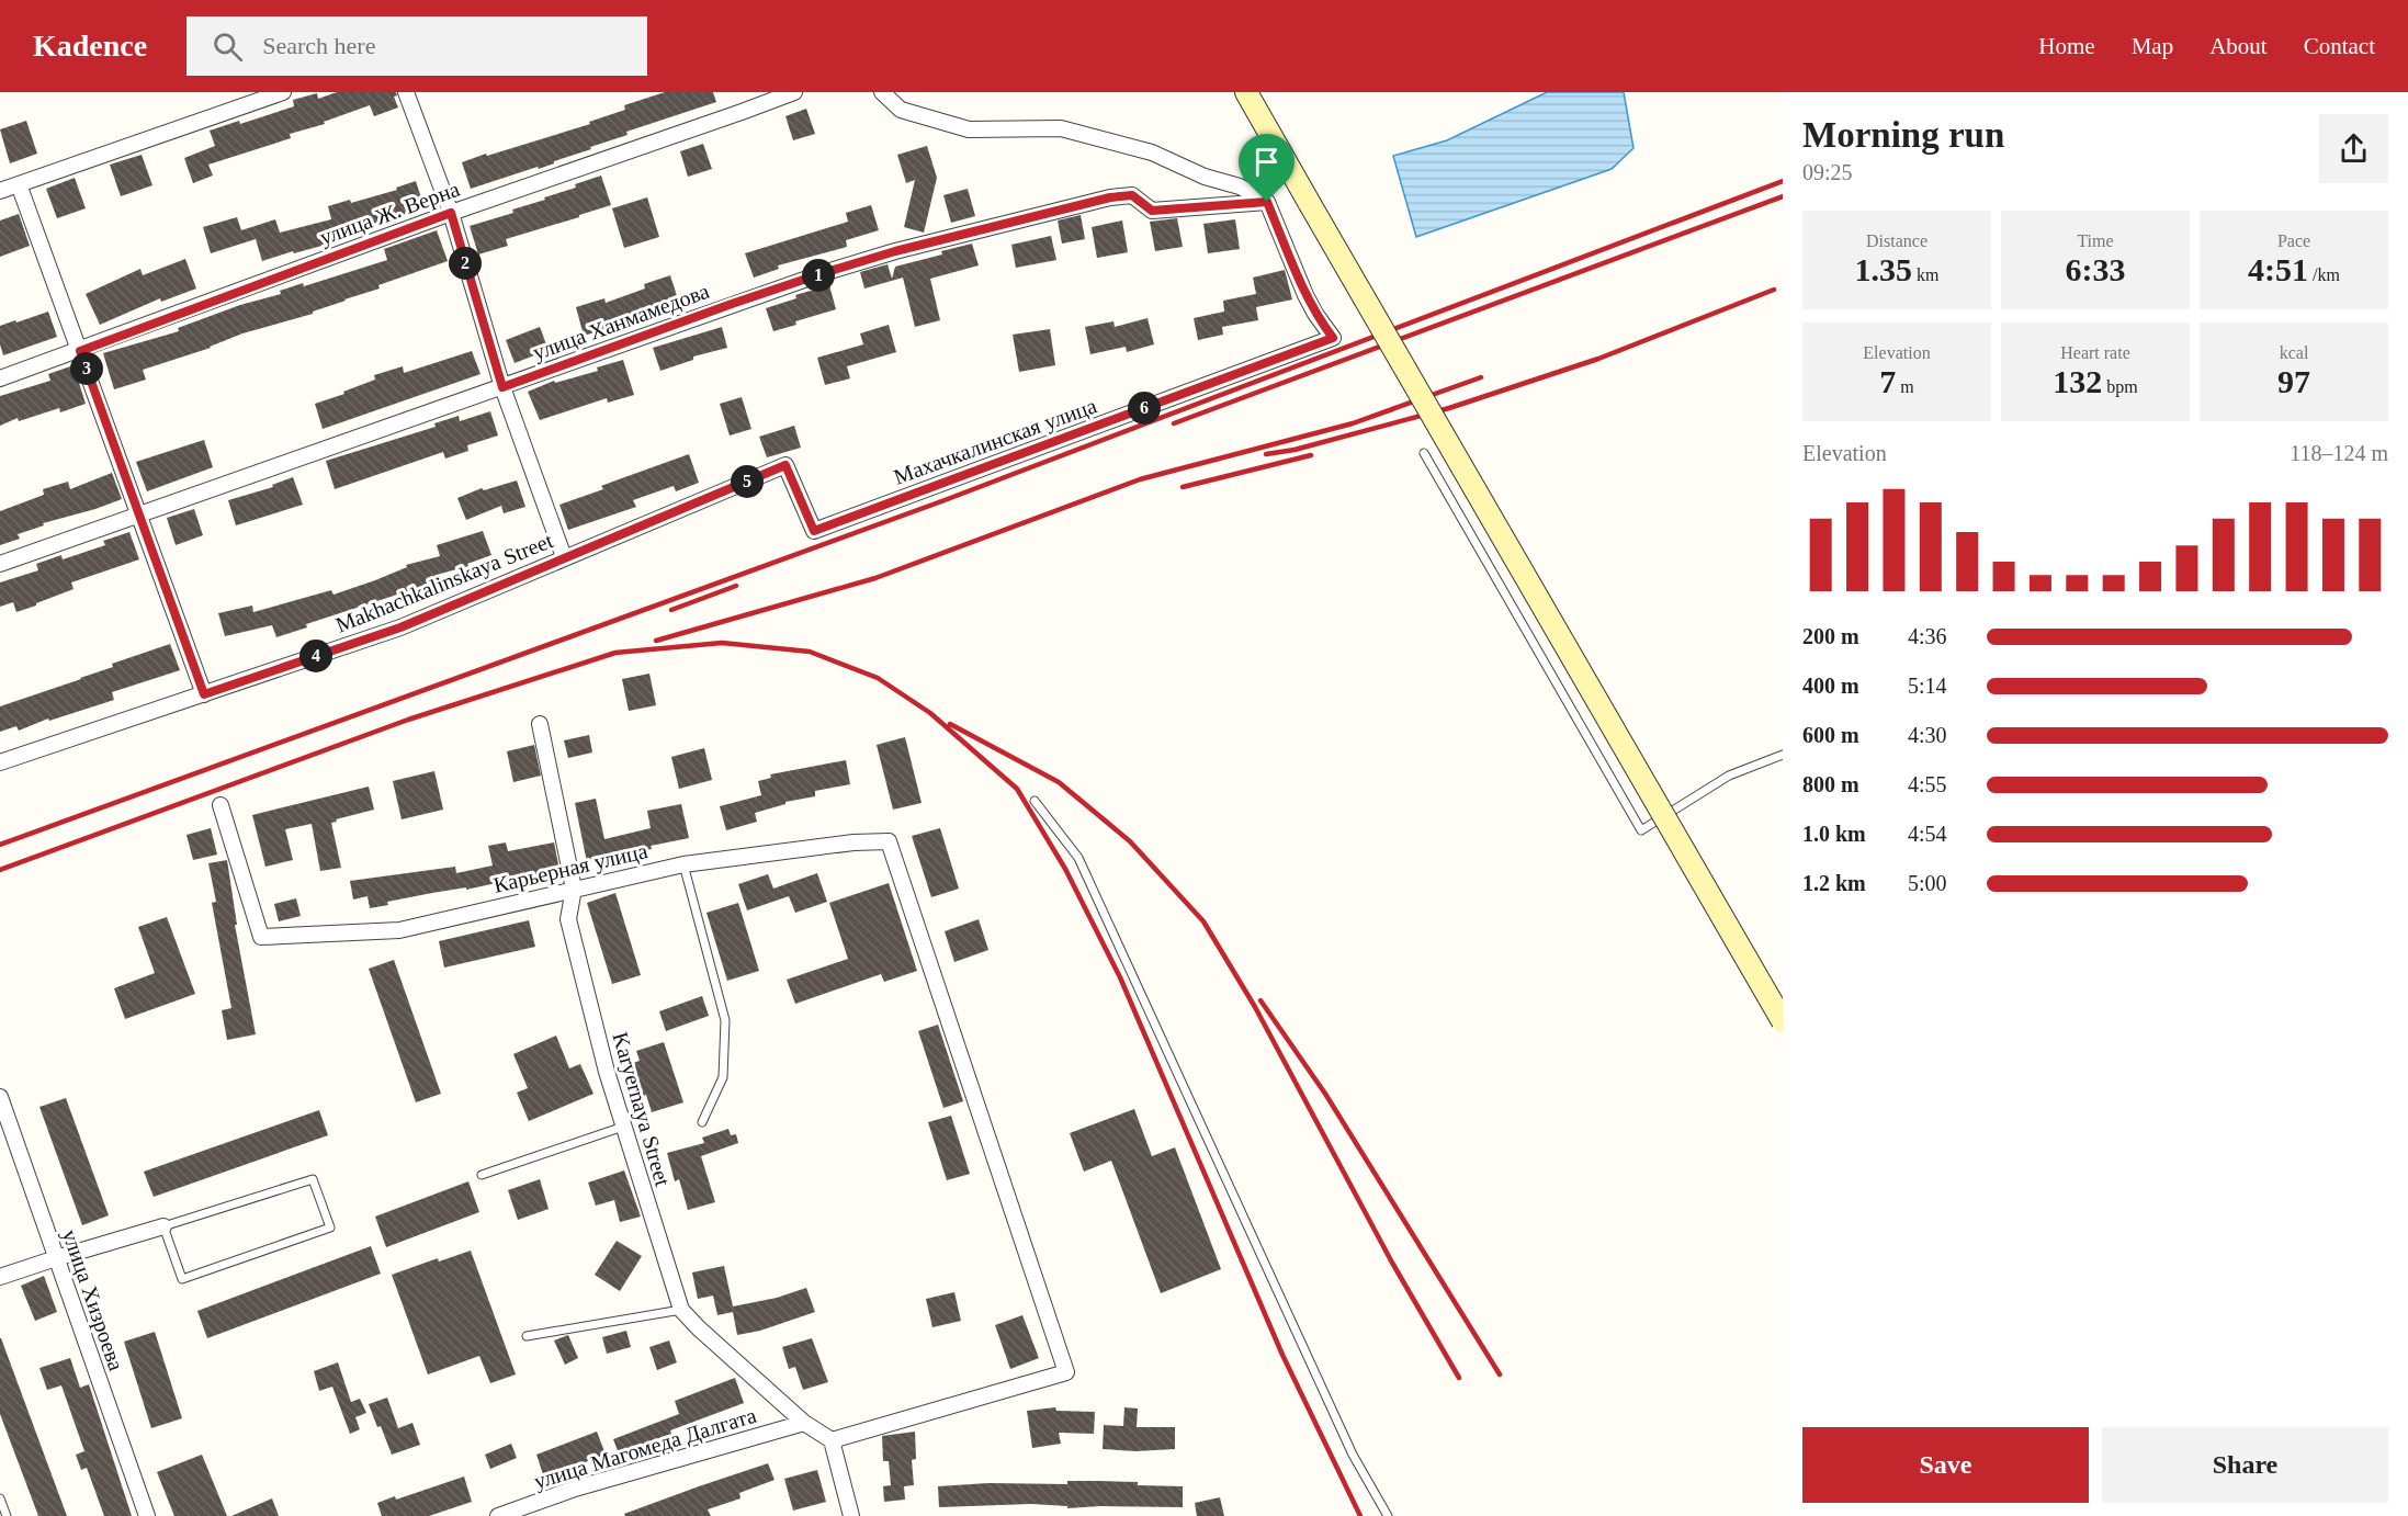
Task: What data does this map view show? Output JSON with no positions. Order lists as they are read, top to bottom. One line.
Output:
{"streets":{"street":["улица Ж. Верна","улица Ханмамедова","Makhachkalinskaya Street","Карьерная улица","Karyernaya Street","улица Хизроева","улица Магомеда Далгата"]},"crossings":[["улица Ханмамедова","Makhachkalinskaya Street"],["Карьерная улица","Karyernaya Street"],["Karyernaya Street","улица Магомеда Далгата"]],"page":{"header":"Kadence","search":"Search here","nav":["Home","Map","About","Contact"],"heading":["Morning run","09:25"],"stats":[["Distance","1.35 km"],["Time","6:33"],["Pace","4:51 /km"],["Elevation","7 m"],["Heart rate","132 bpm"],["kcal","97"]],"pins":["2","1","3","6","5","4"],"chart":["Elevation","118–124 m"],"list":[{"name":"200 m","note":"4:36"},{"name":"400 m","note":"5:14"},{"name":"600 m","note":"4:30"},{"name":"800 m","note":"4:55"},{"name":"1.0 km","note":"4:54"},{"name":"1.2 km","note":"5:00"}],"buttons":["Save","Share"]}}
